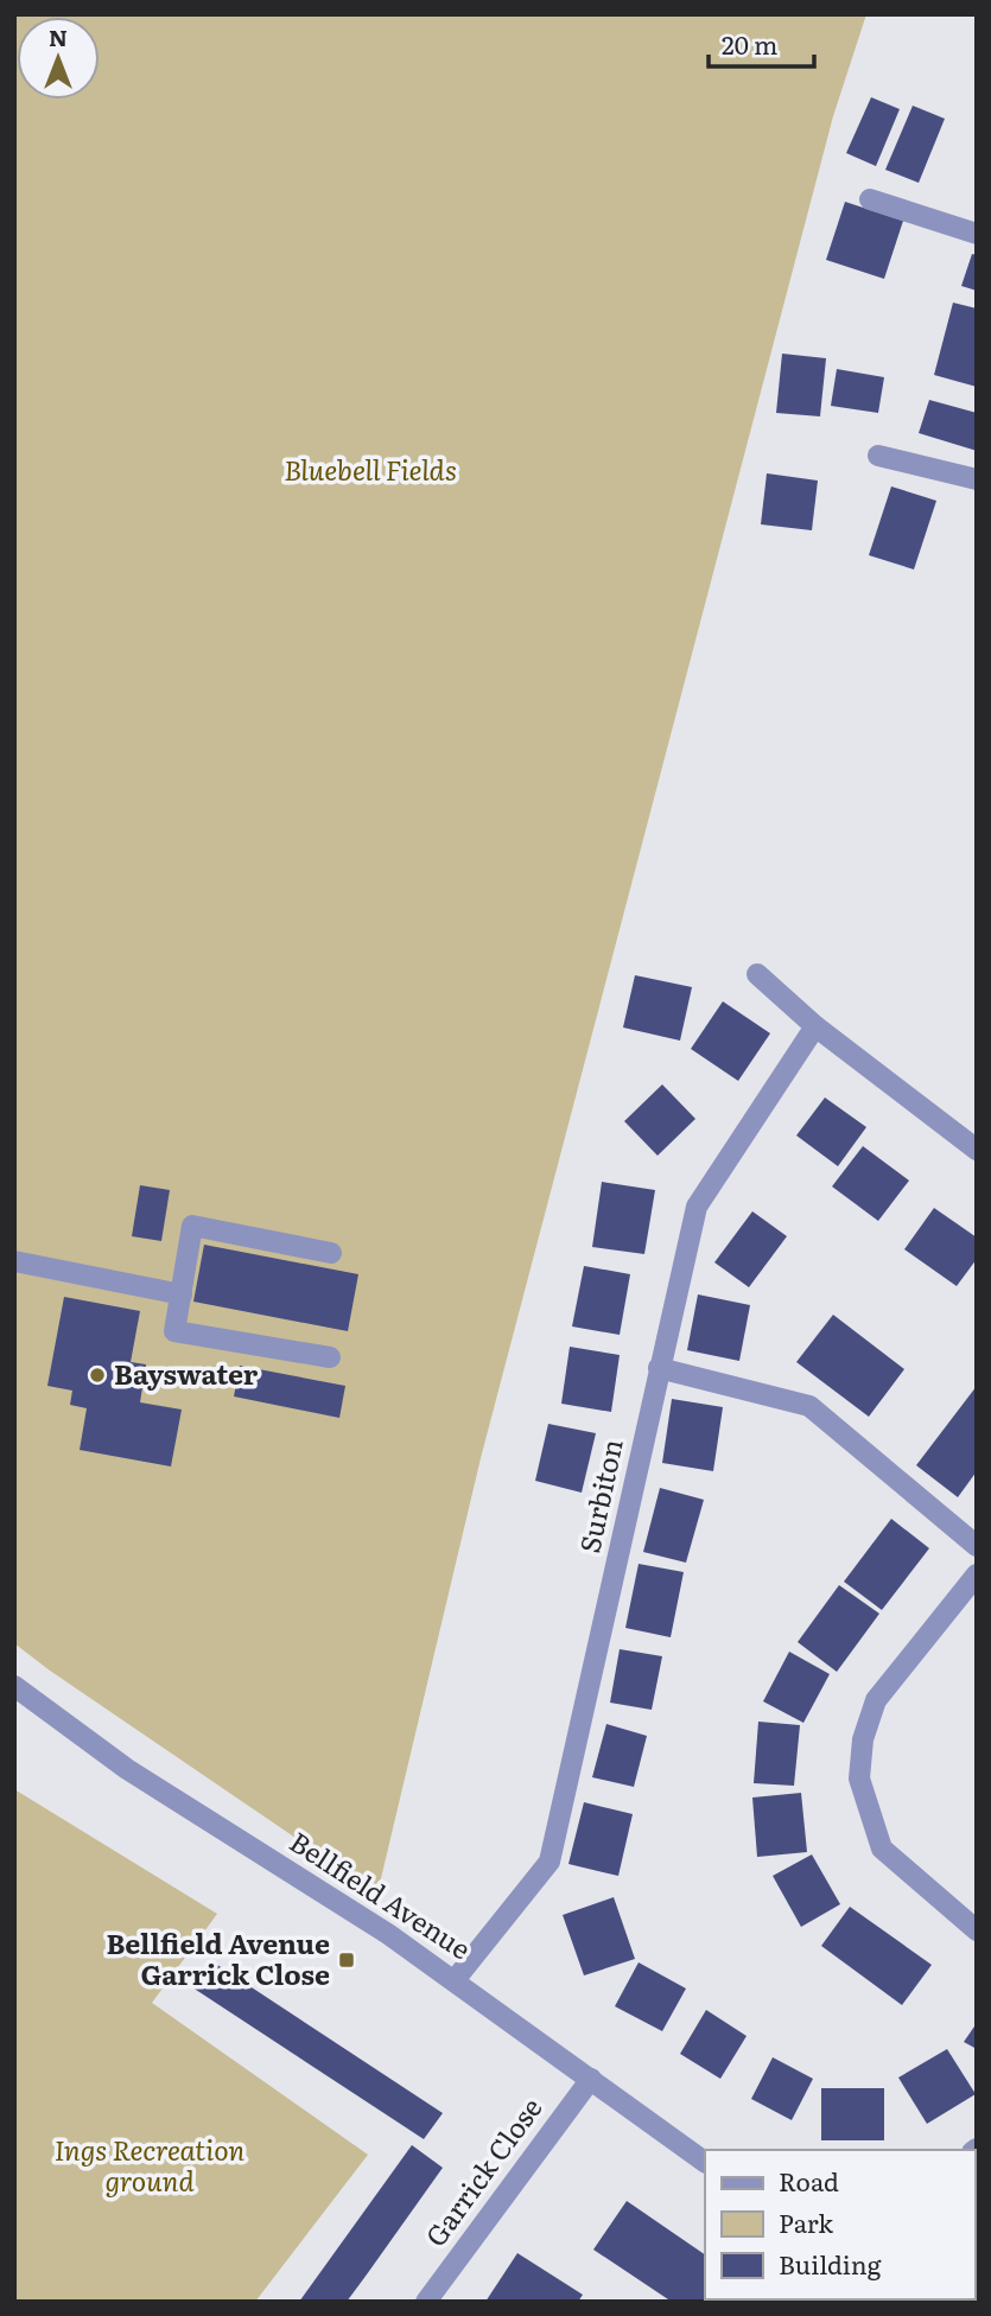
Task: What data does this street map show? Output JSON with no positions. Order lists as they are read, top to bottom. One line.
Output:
{"streets":{"street":["Surbiton","Bellfield Avenue","Garrick Close"]},"crossings":[["Surbiton","Bellfield Avenue"],["Bellfield Avenue","Garrick Close"]],"parks":["Bluebell Fields","Ings Recreation ground"],"places":{"other":["Bayswater"],"transit":["Bellfield Avenue Garrick Close"]},"legend":["Road","Park","Building"],"scale_bar":"20 m","north":"top"}
